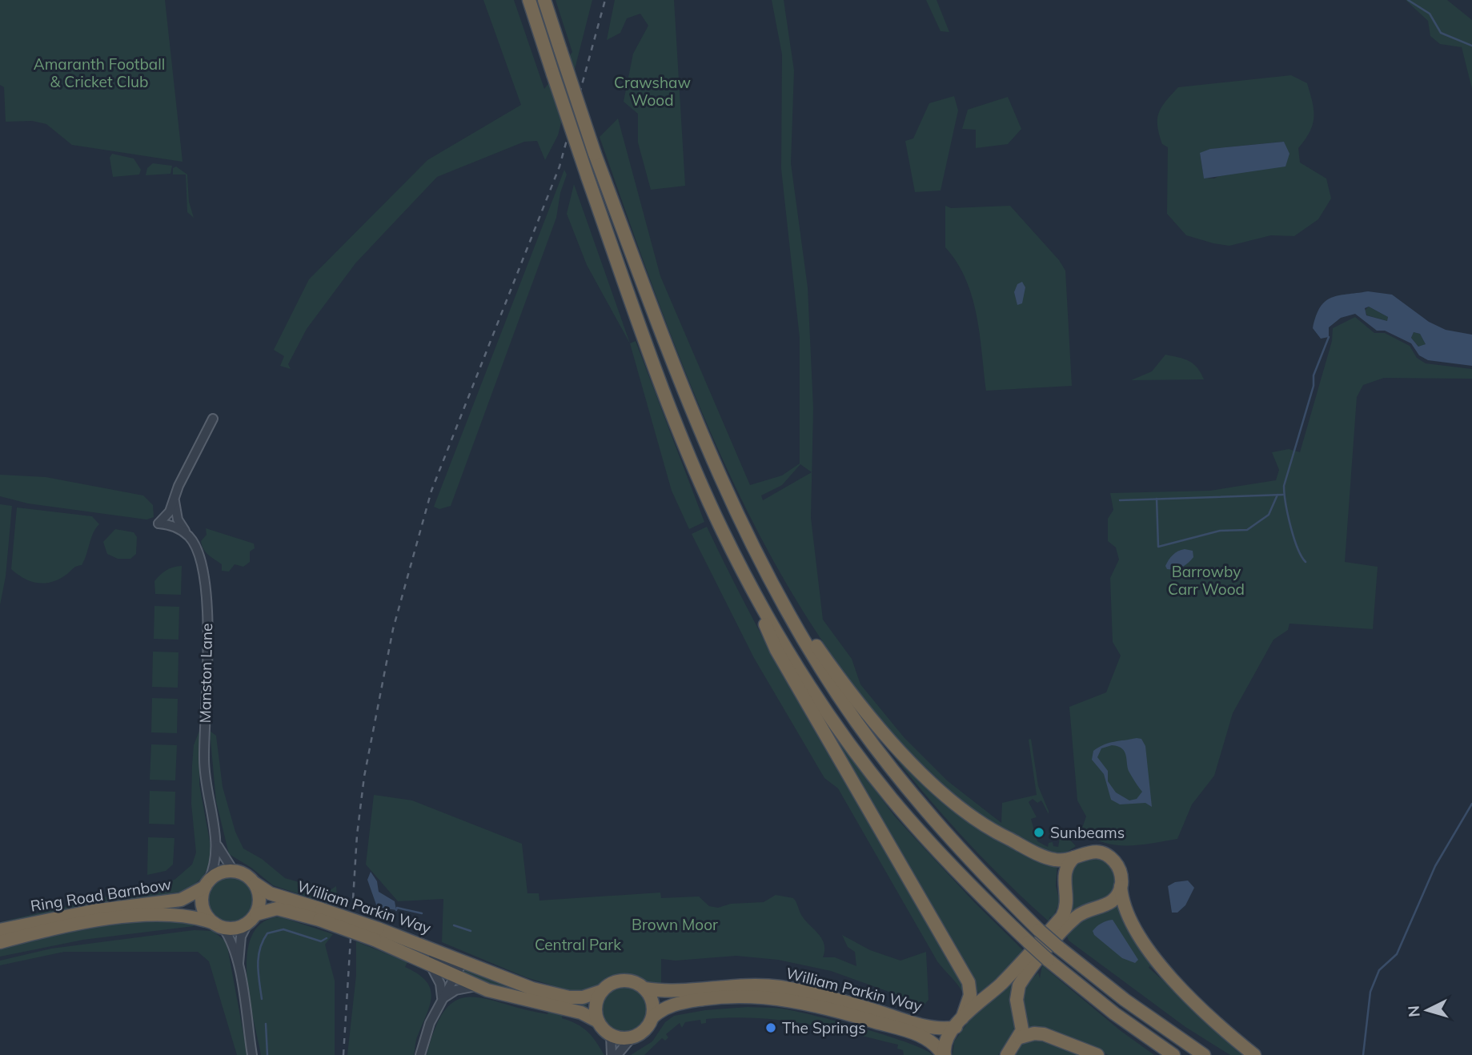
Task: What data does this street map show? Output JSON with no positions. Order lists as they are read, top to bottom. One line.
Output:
{"streets":{"highway":["Ring Road Barnbow","William Parkin Way"],"street":["Manston Lane"]},"crossings":[["Manston Lane","Ring Road Barnbow"],["Manston Lane","William Parkin Way"],["Ring Road Barnbow","William Parkin Way"]],"parks":["Amaranth Football & Cricket Club","Crawshaw Wood","Barrowby Carr Wood","Brown Moor","Central Park"],"places":["Sunbeams","The Springs"],"north":"left"}
